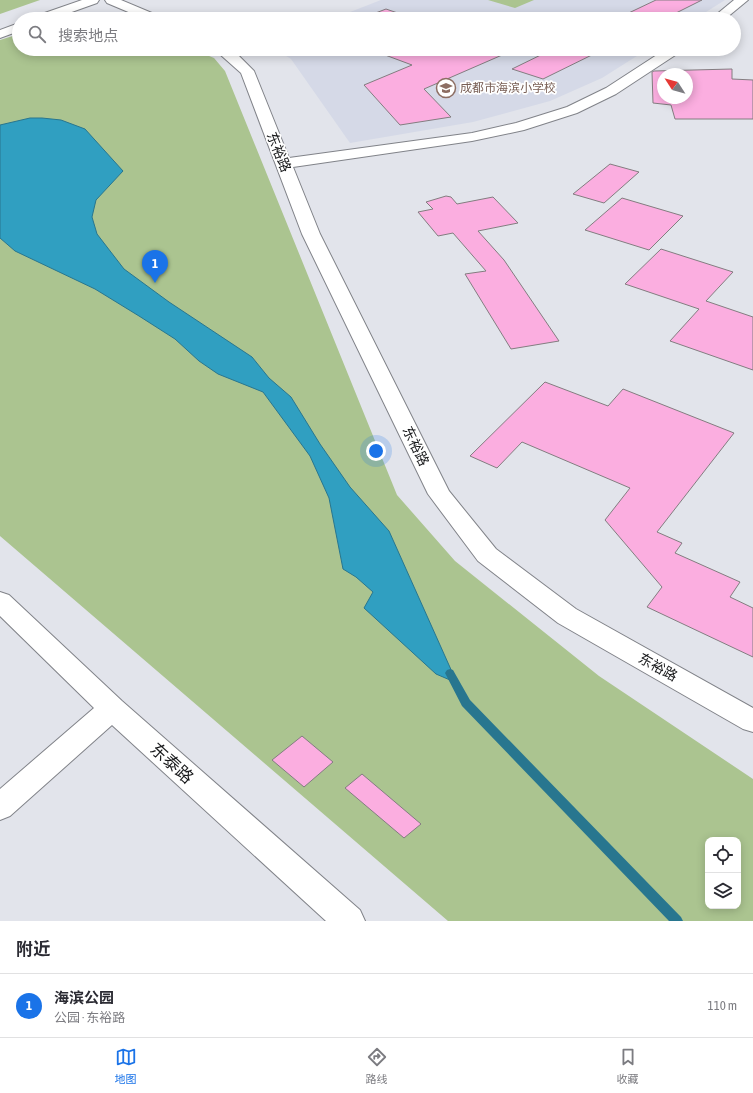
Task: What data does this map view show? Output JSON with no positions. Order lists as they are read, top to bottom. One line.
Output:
{"streets":{"street":["东裕路","东泰路"]},"places":{"school or university":["成都市海滨小学校"]},"north":"top left","page":{"search":"搜索地点","pins":"1","heading":"附近","list":[{"mark":"1","name":"海滨公园","note":"公园 · 东裕路","value":"110 m"}],"nav":["地图","路线","收藏"]}}
